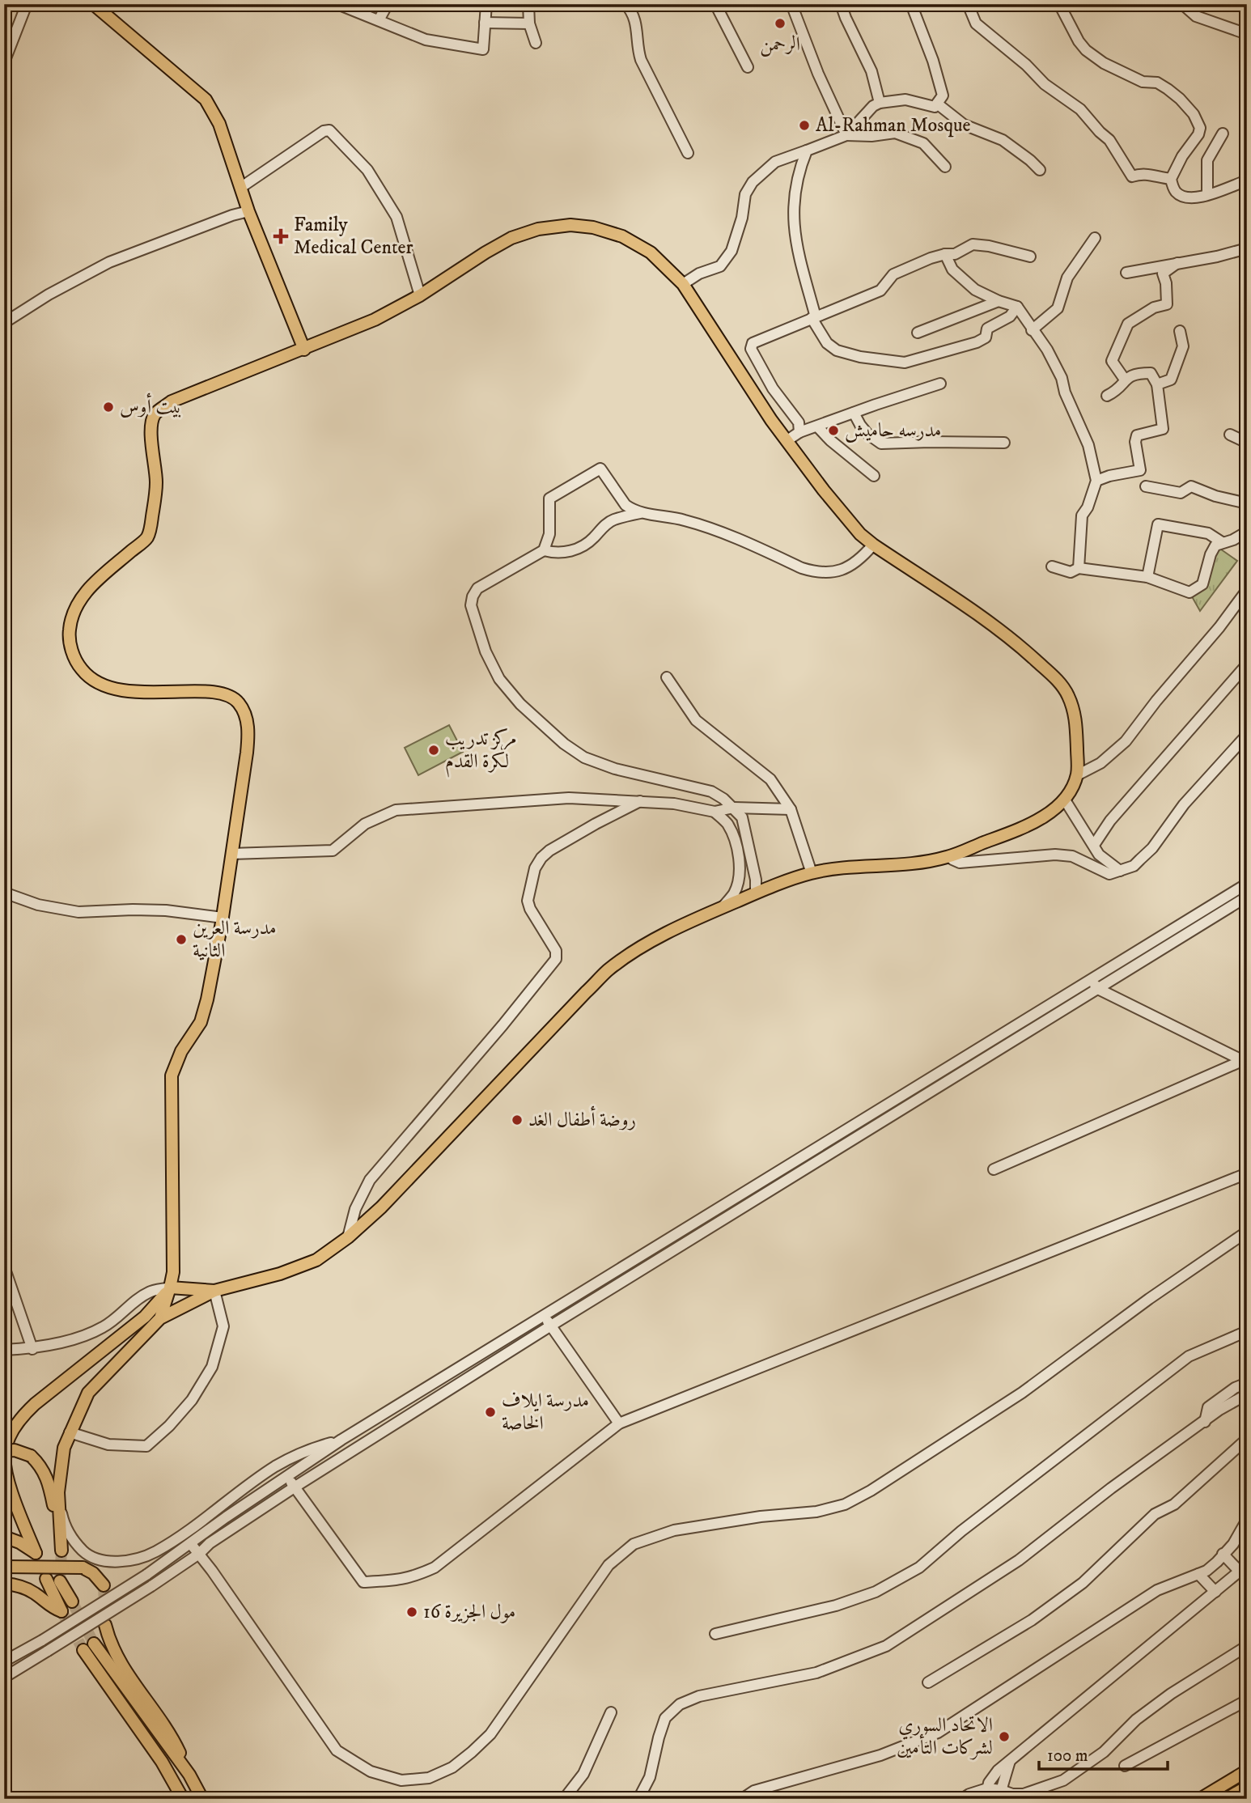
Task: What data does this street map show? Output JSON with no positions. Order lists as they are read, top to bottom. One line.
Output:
{"places":{"other":["الرحمن","Al-Rahman Mosque","بيت أوس","مدرسه حاميش","مركز تدريب لكرة القدم","مدرسة العرين الثانية","روضة أطفال الغد","مدرسة ايلاف الخاصة","مول الجزيرة 16","الاتحاد السوري لشركات التأمين"],"health":["Family Medical Center"]},"scale_bar":"100 m"}
